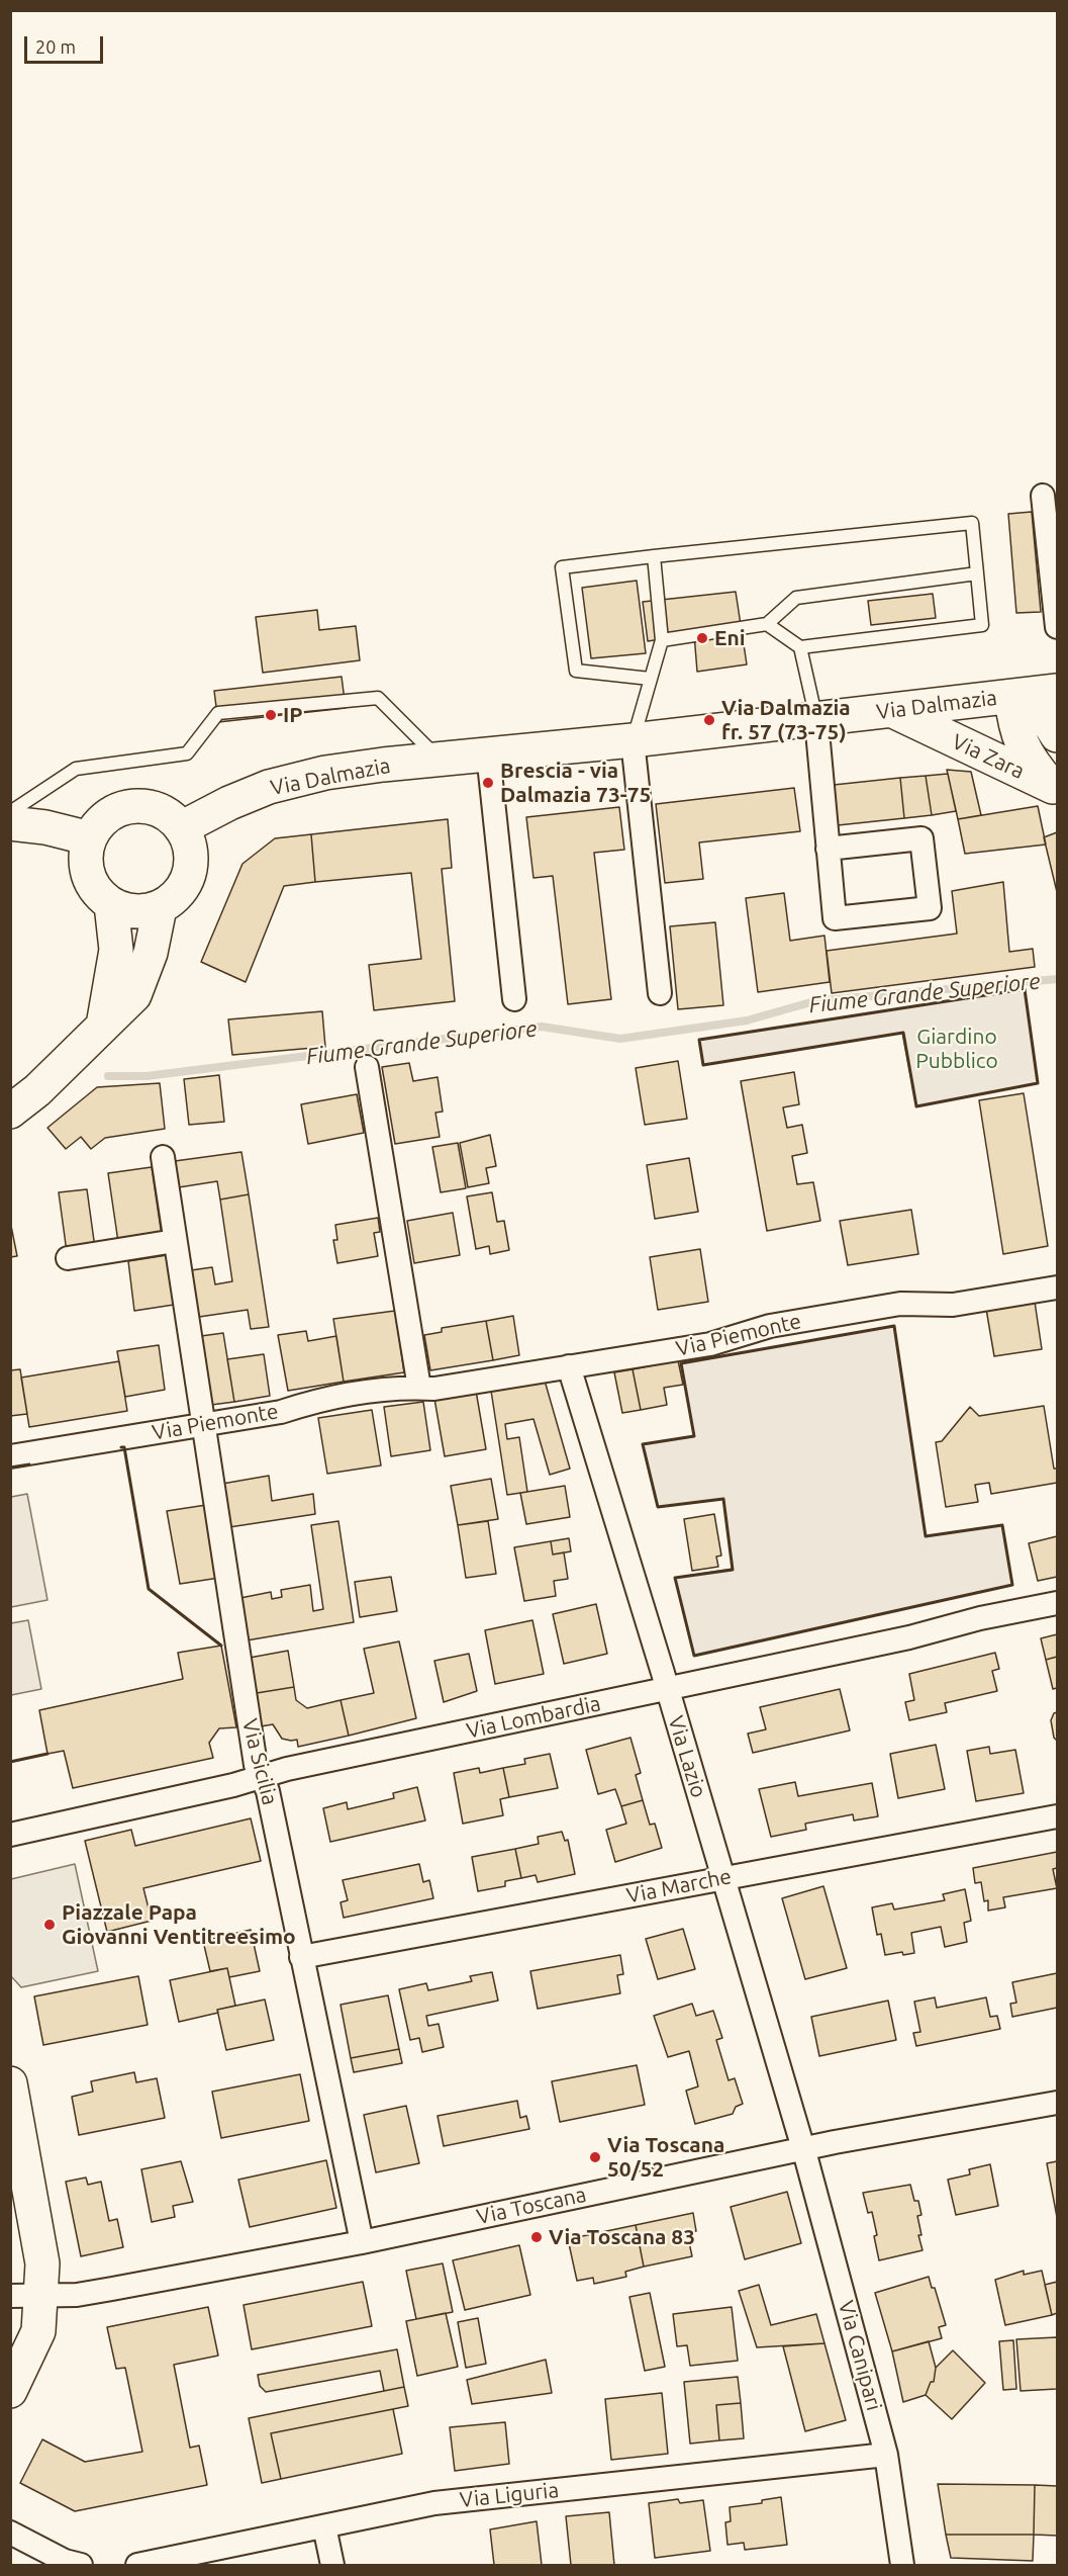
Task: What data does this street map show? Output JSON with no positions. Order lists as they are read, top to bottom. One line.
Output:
{"streets":{"main road":["Via Dalmazia","Via Zara"],"street":["Via Piemonte","Via Lombardia","Via Lazio","Via Sicilia","Via Marche","Via Toscana","Via Canipari","Via Liguria"]},"crossings":[["Via Dalmazia","Via Zara"],["Via Piemonte","Via Lazio"],["Via Piemonte","Via Sicilia"],["Via Lombardia","Via Lazio"],["Via Lombardia","Via Sicilia"],["Via Lazio","Via Marche"],["Via Lazio","Via Toscana"],["Via Lazio","Via Canipari"],["Via Sicilia","Via Marche"],["Via Sicilia","Via Toscana"],["Via Toscana","Via Canipari"],["Via Canipari","Via Liguria"]],"water":["Fiume Grande Superiore"],"parks":["Giardino Pubblico"],"places":["Eni","IP","Via Dalmazia fr. 57 (73-75)","Brescia - via Dalmazia 73-75","Piazzale Papa Giovanni Ventitreesimo","Via Toscana 50/52","Via Toscana 83"],"scale_bar":"20 m"}
